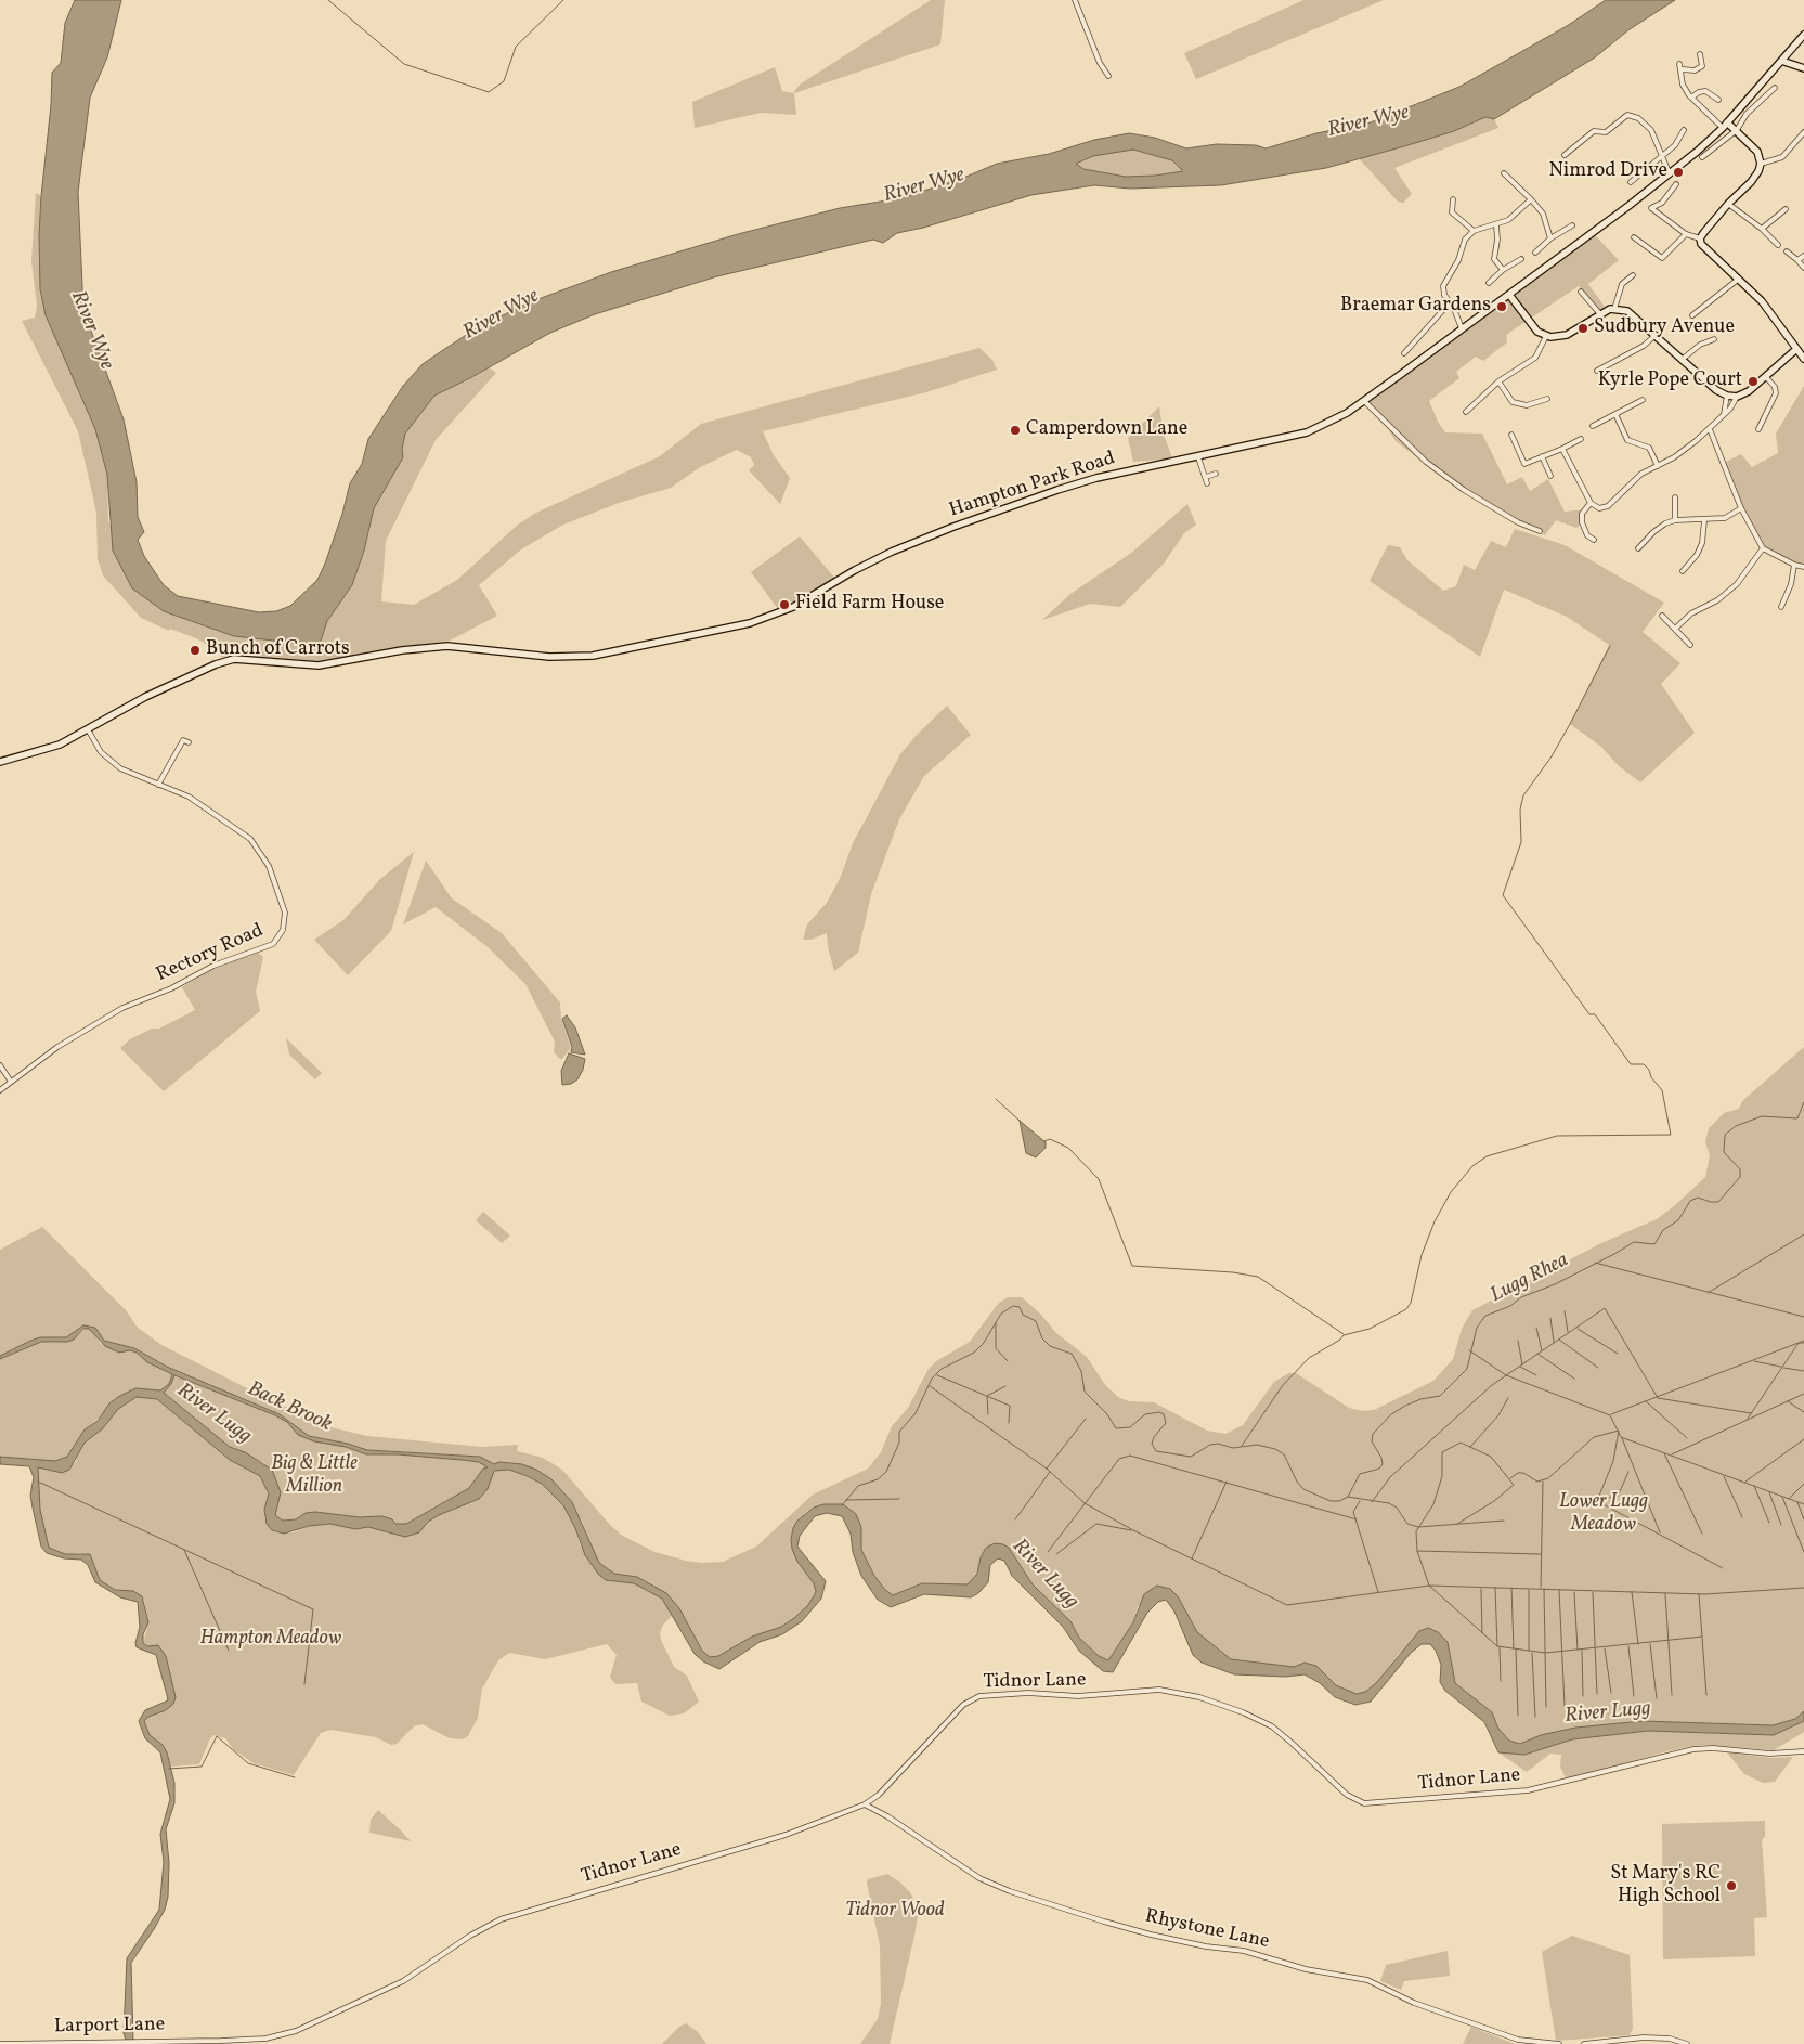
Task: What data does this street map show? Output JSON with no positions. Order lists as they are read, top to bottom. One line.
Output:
{"streets":{"main road":["Hampton Park Road"],"street":["Rectory Road","Tidnor Lane","Rhystone Lane","Larport Lane"]},"crossings":[["Hampton Park Road","Rectory Road"],["Tidnor Lane","Rhystone Lane"],["Tidnor Lane","Larport Lane"]],"water":["River Wye","Lugg Rhea","Back Brook","River Lugg"],"parks":["Big & Little Million","Lower Lugg Meadow","Hampton Meadow","Tidnor Wood"],"places":["Nimrod Drive","Braemar Gardens","Sudbury Avenue","Kyrle Pope Court","Camperdown Lane","Field Farm House","Bunch of Carrots","St Mary's RC High School"]}
